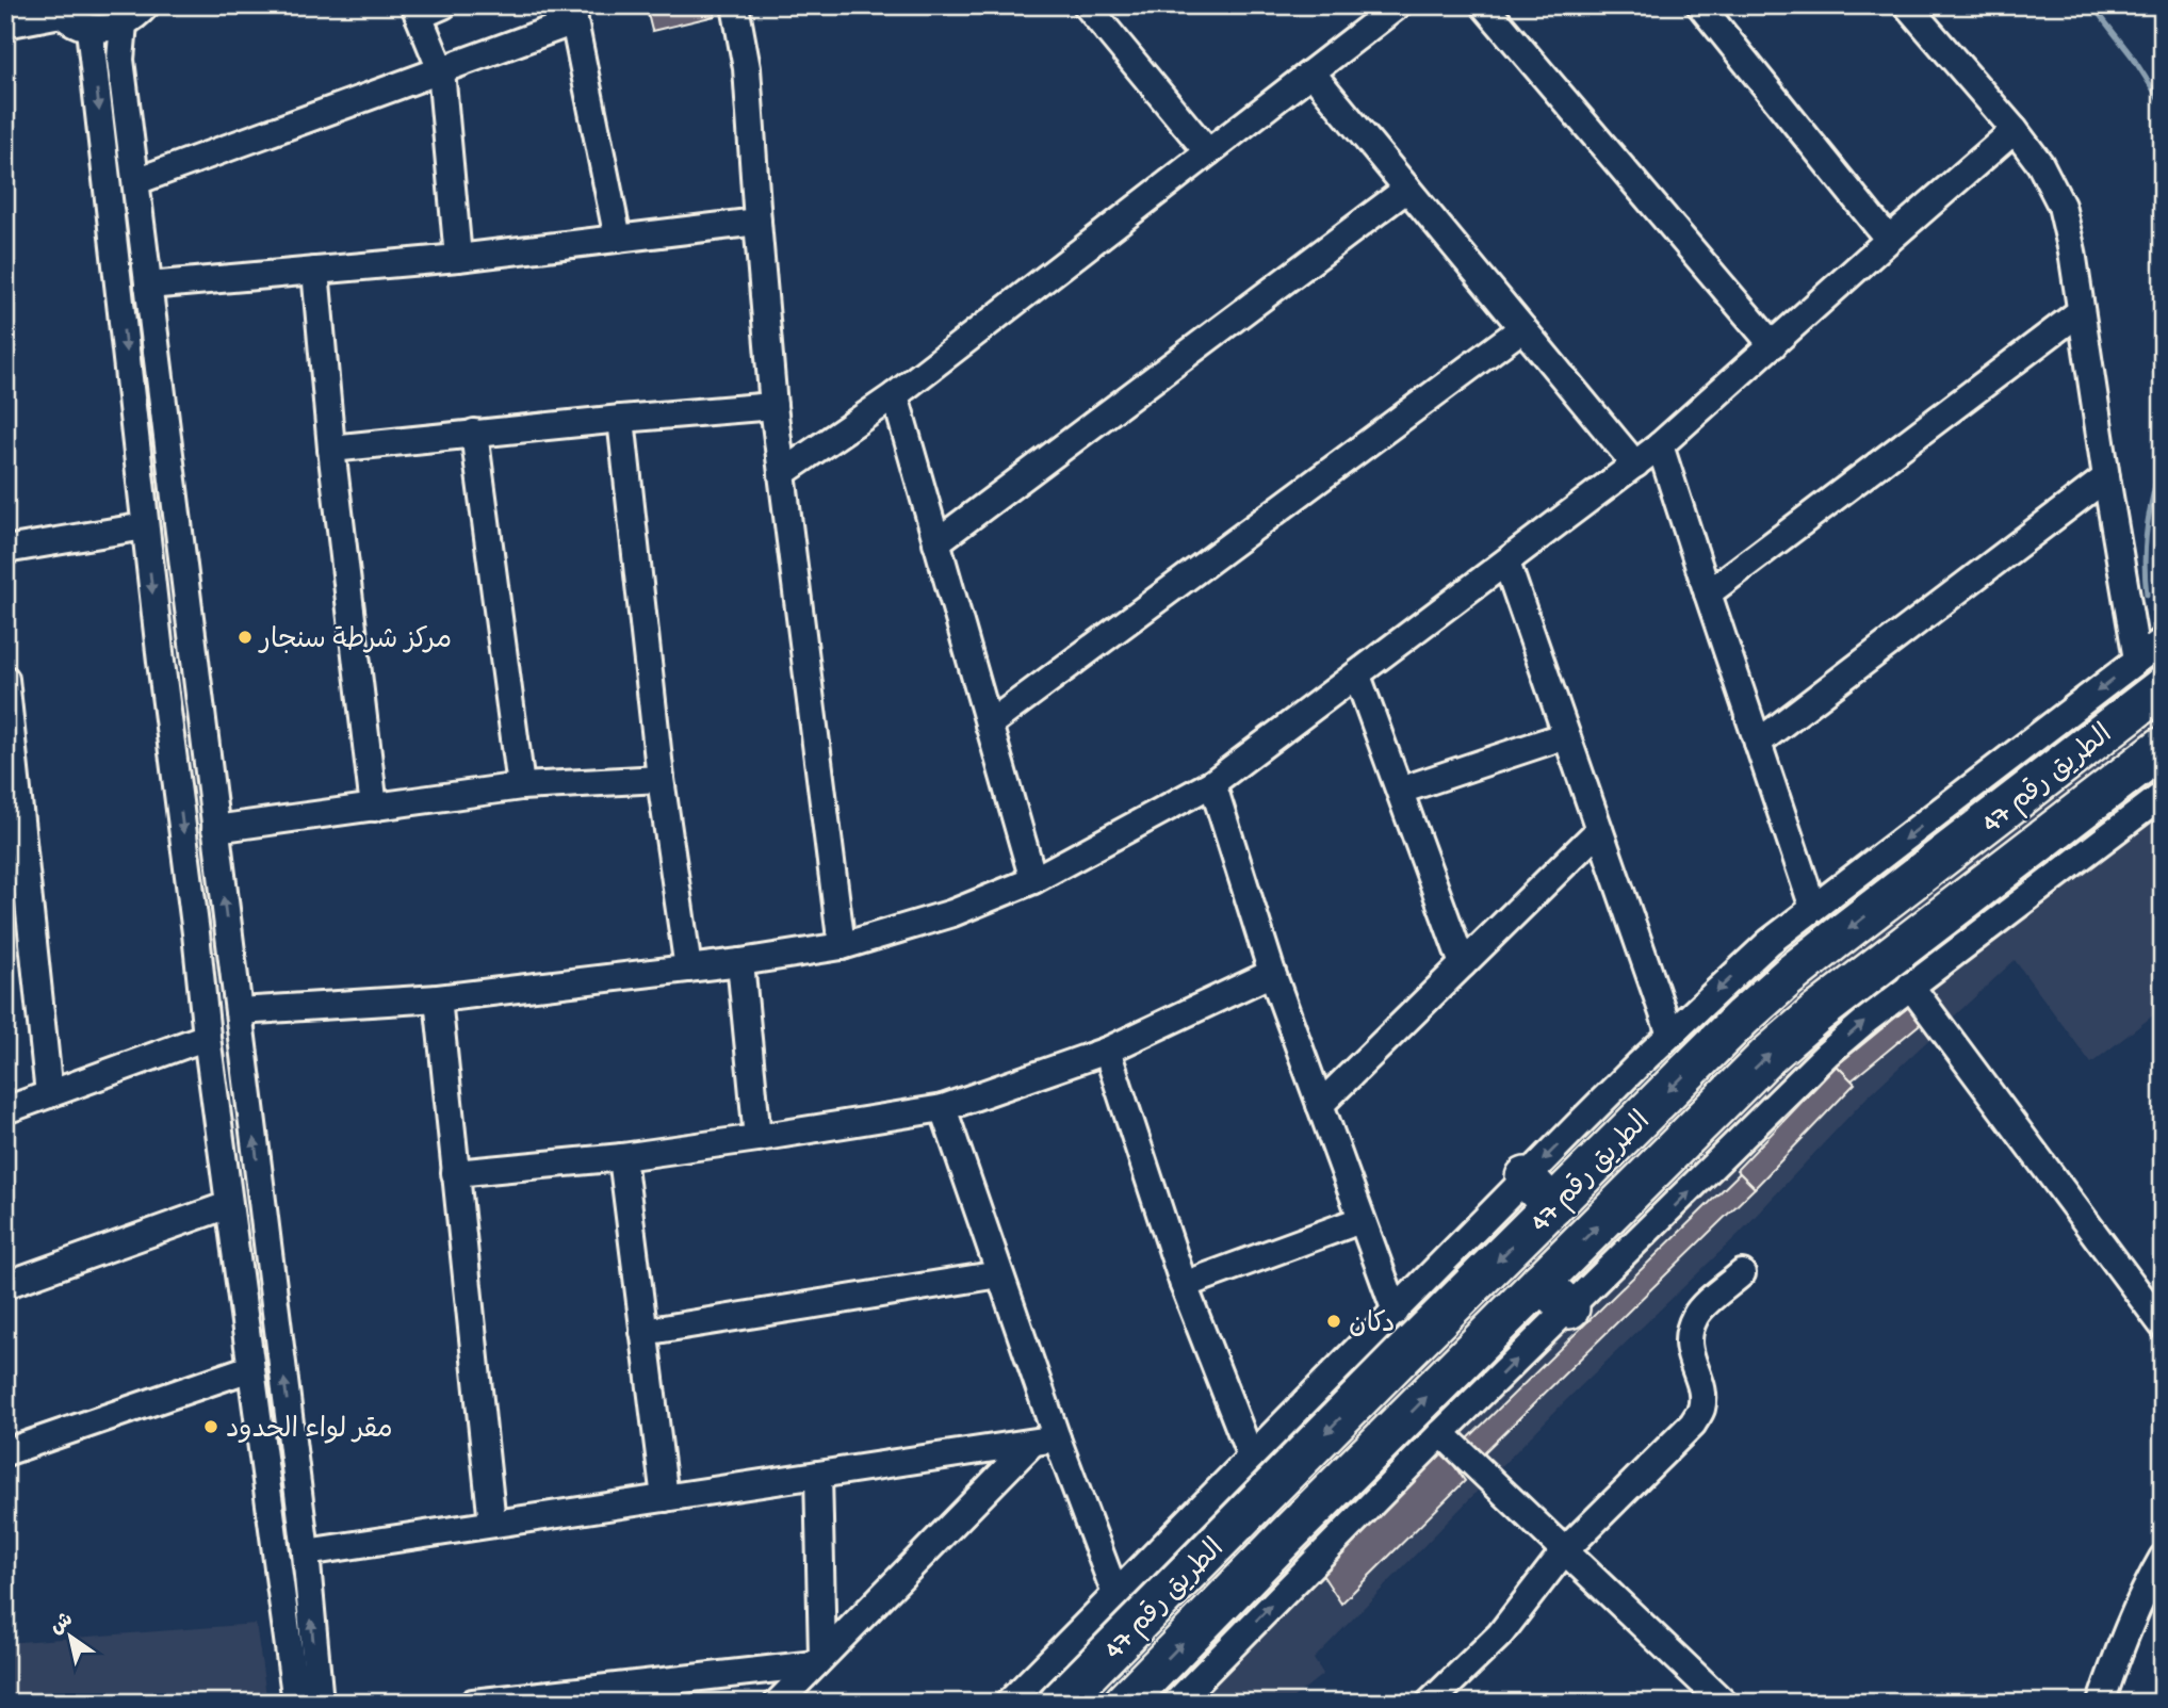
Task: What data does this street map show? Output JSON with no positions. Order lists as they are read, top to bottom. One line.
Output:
{"streets":{"highway":["الطريق رقم 47"]},"places":["مركز شرطة سنجار","دكان","مقر لواء الحدود"],"north":"top left"}
